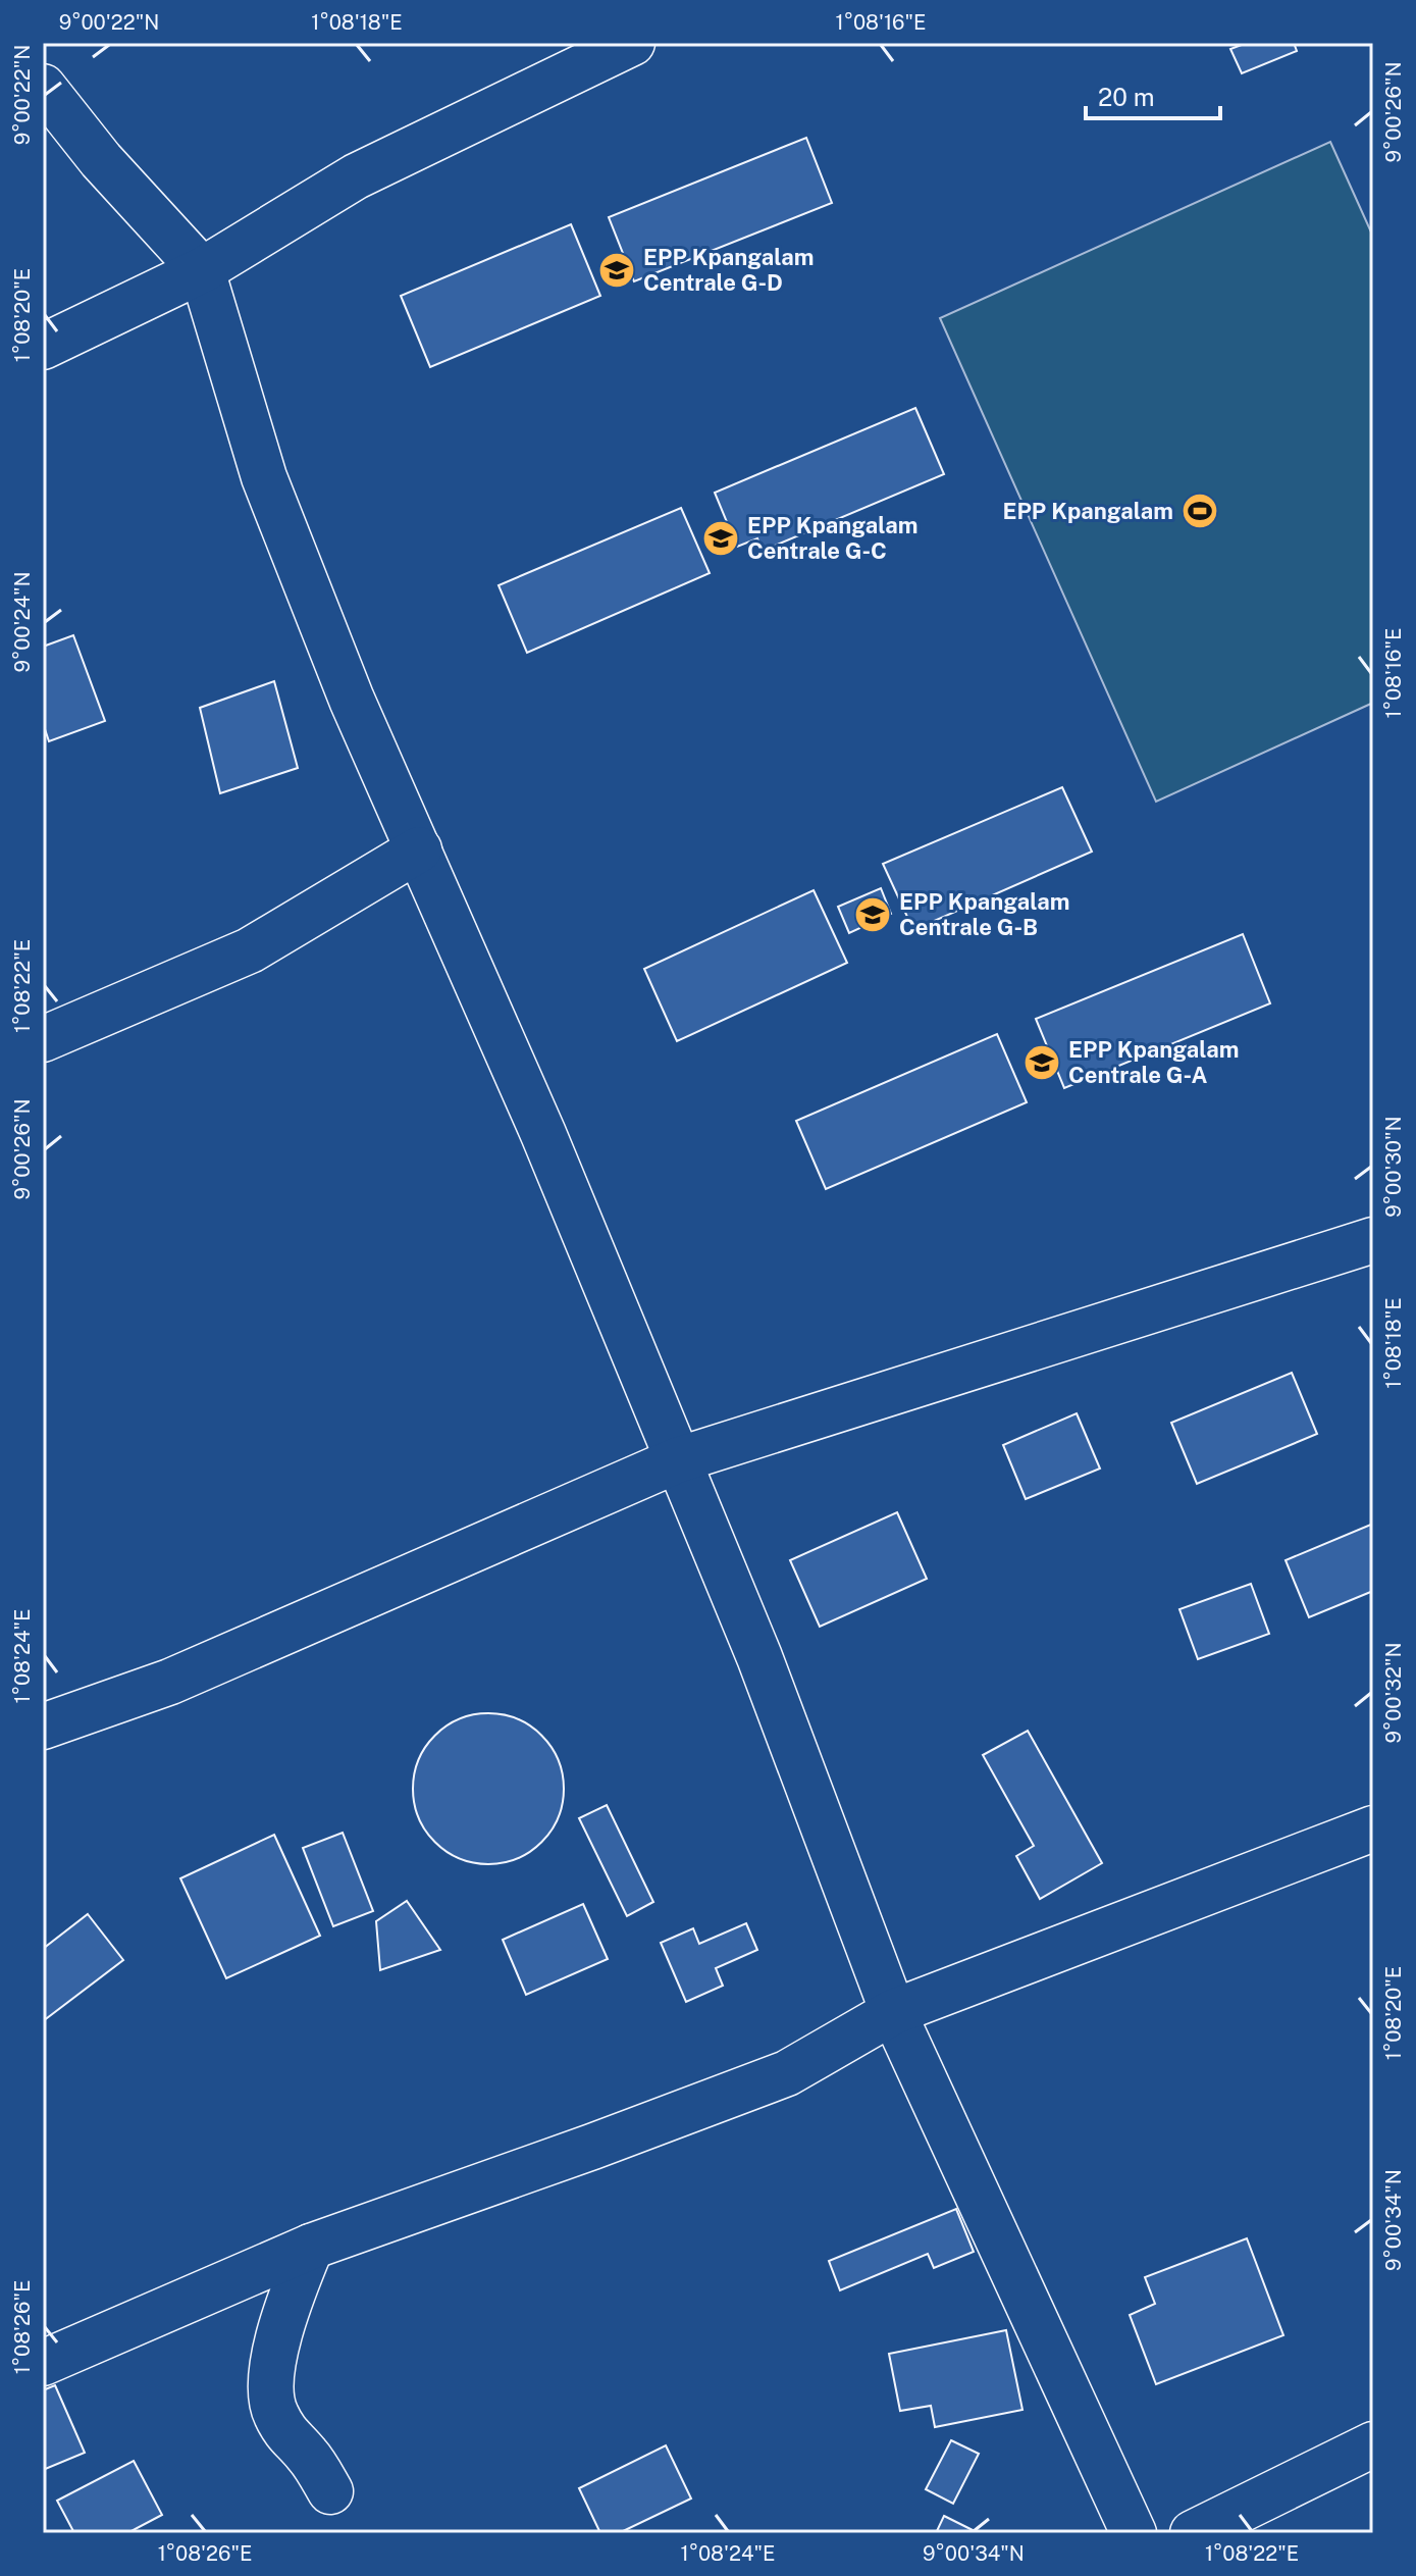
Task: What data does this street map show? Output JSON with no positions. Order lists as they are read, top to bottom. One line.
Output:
{"places":{"school or university":["EPP Kpangalam Centrale G-D","EPP Kpangalam Centrale G-C","EPP Kpangalam Centrale G-B","EPP Kpangalam Centrale G-A"],"sports":["EPP Kpangalam"]},"scale_bar":"20 m","coordinates":["9°00'22\"N","1°08'18\"E","1°08'16\"E","9°00'26\"N","1°08'20\"E","9°00'24\"N","1°08'22\"E","9°00'30\"N","1°08'24\"E","9°00'32\"N","9°00'34\"N","1°08'26\"E"]}
